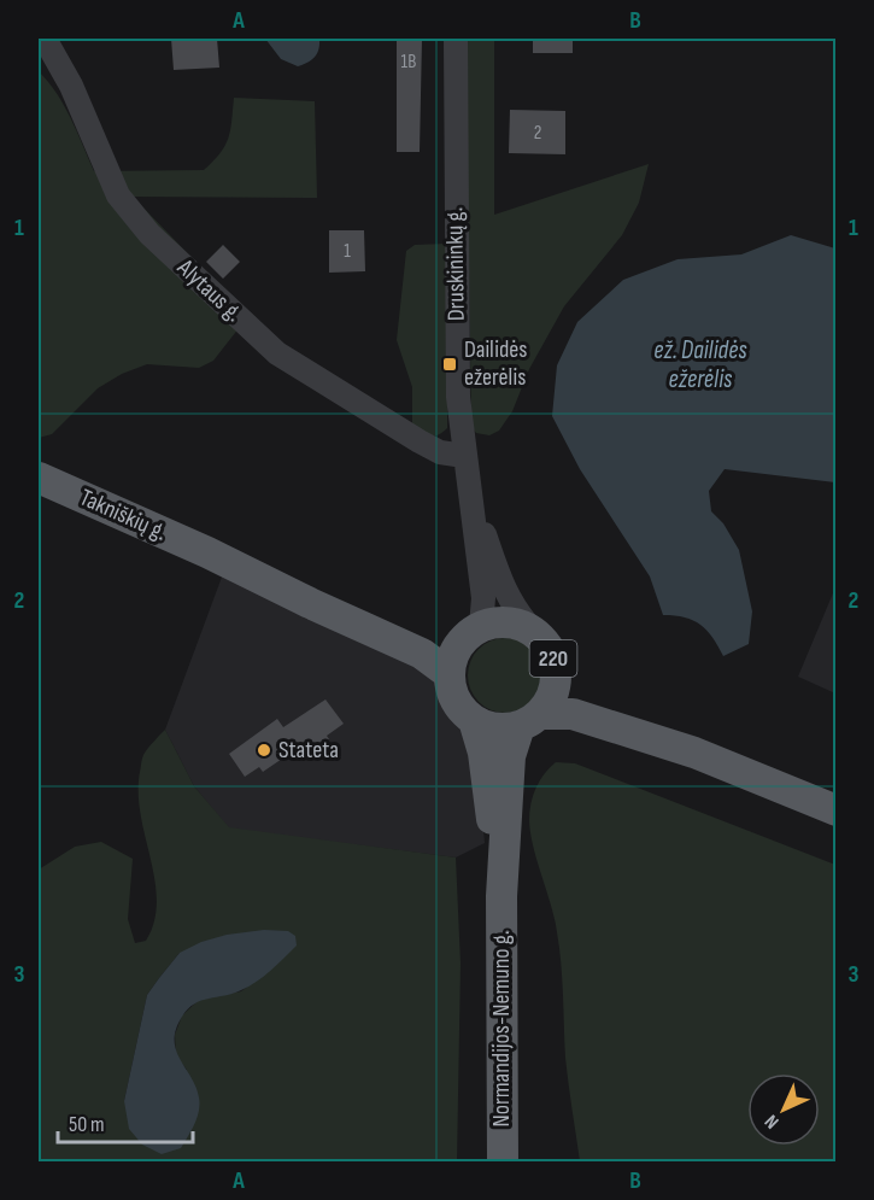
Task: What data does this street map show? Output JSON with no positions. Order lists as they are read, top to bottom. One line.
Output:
{"streets":{"main road":["Takniškių g.","220","Normandijos-Nemuno g."],"street":["Druskininkų g.","Alytaus g."]},"crossings":[["Druskininkų g.","Alytaus g."],["Takniškių g.","220"],["220","Normandijos-Nemuno g."]],"water":["ež. Dailidės ežerėlis"],"places":{"transit":["Dailidės ežerėlis"],"other":["Stateta"]},"house_numbers":["1B","2","1"],"scale_bar":"50 m","north":"bottom left","grid":{"columns":["A","B"],"rows":["1","2","3"]}}
